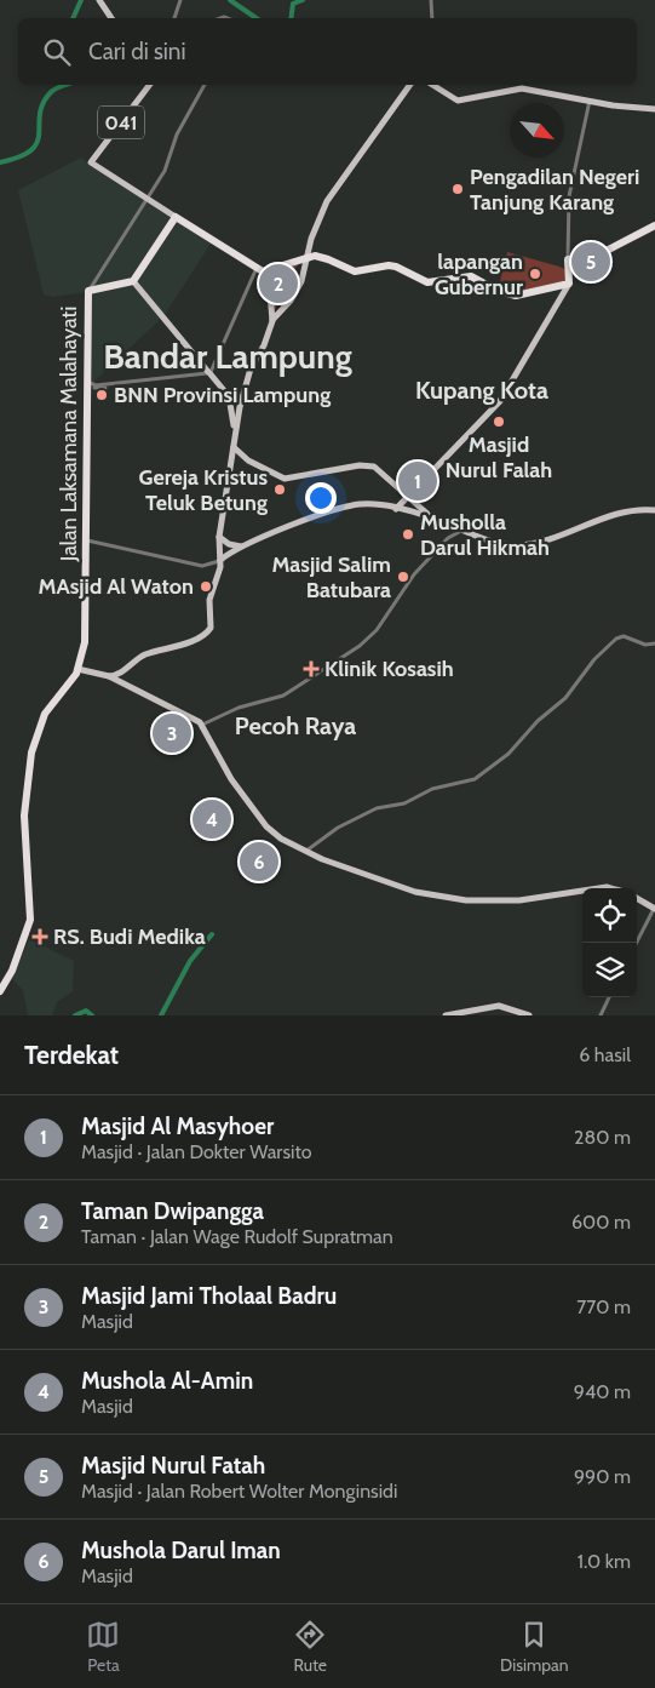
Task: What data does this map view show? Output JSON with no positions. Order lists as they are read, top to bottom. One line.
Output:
{"streets":{"highway":["Jalan Laksamana Malahayati"],"main road":["041"]},"districts":["Bandar Lampung","Kupang Kota","Pecoh Raya"],"places":{"other":["Pengadilan Negeri Tanjung Karang","lapangan Gubernur","BNN Provinsi Lampung","Masjid Nurul Falah","Gereja Kristus Teluk Betung","Musholla Darul Hikmah","Masjid Salim Batubara","MAsjid Al Waton"],"health":["Klinik Kosasih","RS. Budi Medika"]},"north":"bottom right","page":{"search":"Cari di sini","pins":["5","2","1","3","4","6"],"heading":["Terdekat","6 hasil"],"list":[{"mark":"1","name":"Masjid Al Masyhoer","note":"Masjid · Jalan Dokter Warsito","value":"280 m"},{"mark":"2","name":"Taman Dwipangga","note":"Taman · Jalan Wage Rudolf Supratman","value":"600 m"},{"mark":"3","name":"Masjid Jami Tholaal Badru","note":"Masjid","value":"770 m"},{"mark":"4","name":"Mushola Al-Amin","note":"Masjid","value":"940 m"},{"mark":"5","name":"Masjid Nurul Fatah","note":"Masjid · Jalan Robert Wolter Monginsidi","value":"990 m"},{"mark":"6","name":"Mushola Darul Iman","note":"Masjid","value":"1.0 km"}],"nav":["Peta","Rute","Disimpan"]}}
